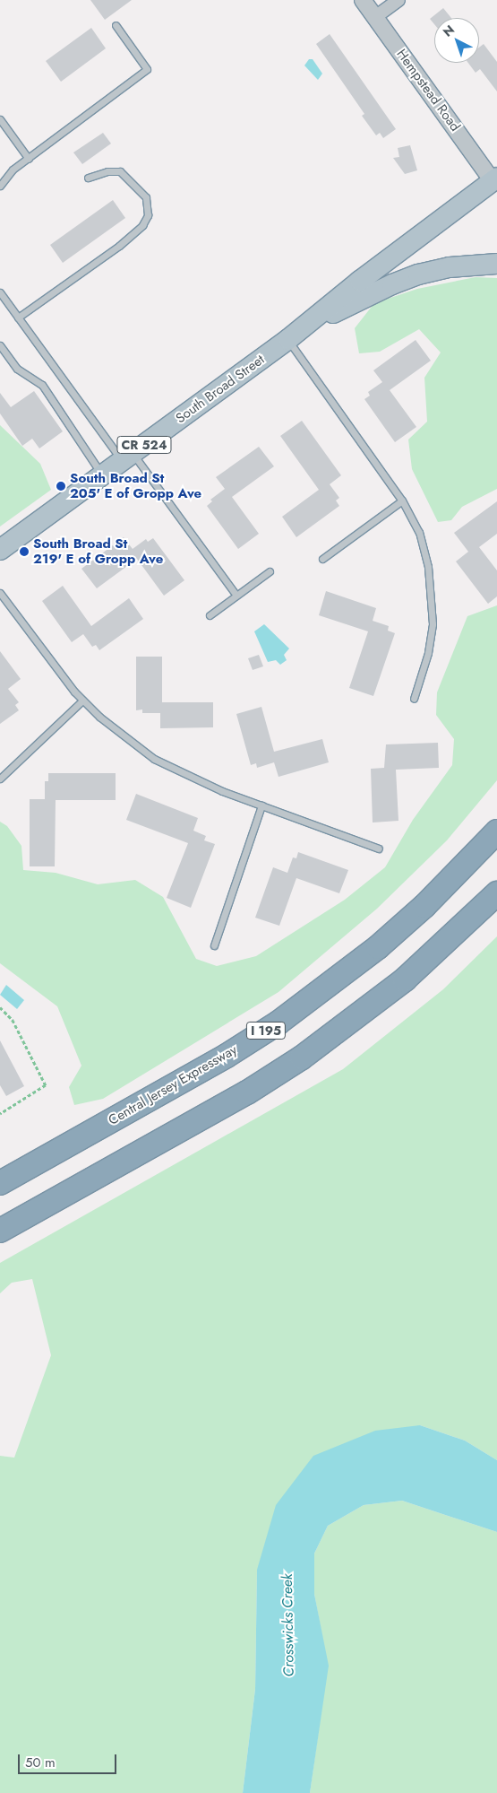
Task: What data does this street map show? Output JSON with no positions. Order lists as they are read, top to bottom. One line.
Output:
{"streets":{"highway":["I 195","Central Jersey Expressway"],"main road":["South Broad Street","CR 524"],"street":["Hempstead Road"]},"crossings":[["Hempstead Road","South Broad Street"]],"water":["Crosswicks Creek"],"places":["South Broad St 205' E of Gropp Ave","South Broad St 219' E of Gropp Ave"],"scale_bar":"50 m","north":"top left"}
